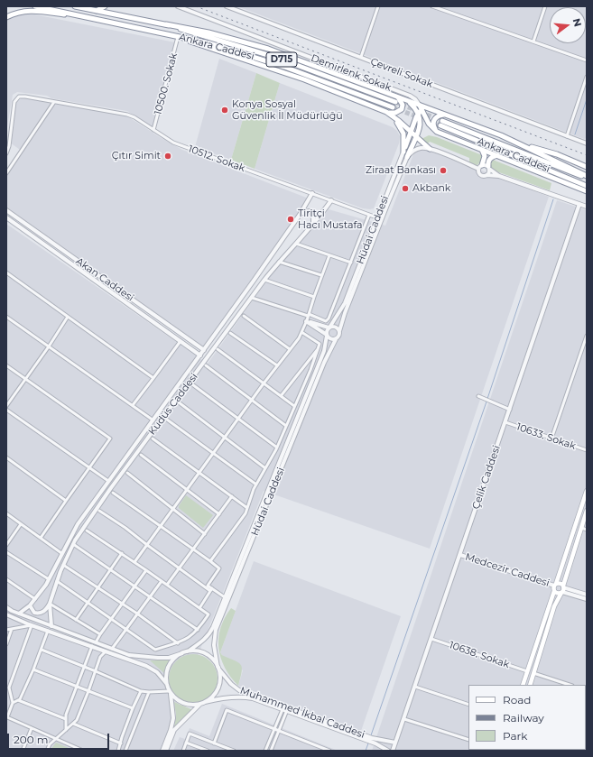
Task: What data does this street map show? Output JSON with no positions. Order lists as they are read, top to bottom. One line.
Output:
{"streets":{"highway":["Ankara Caddesi","D715"],"street":["Demirlenk Sokak","Çevreli Sokak","10500. Sokak","10512. Sokak","Hüdai Caddesi","Akan Caddesi","Kudüs Caddesi","10633. Sokak","Çelik Caddesi","Medcezir Caddesi","10638. Sokak","Muhammed İkbal Caddesi"]},"crossings":[["Ankara Caddesi","10500. Sokak"],["10500. Sokak","10512. Sokak"],["10512. Sokak","Hüdai Caddesi"],["10512. Sokak","Kudüs Caddesi"],["Hüdai Caddesi","Muhammed İkbal Caddesi"],["Akan Caddesi","Kudüs Caddesi"],["10633. Sokak","Çelik Caddesi"],["Çelik Caddesi","Medcezir Caddesi"],["Çelik Caddesi","10638. Sokak"],["Çelik Caddesi","Muhammed İkbal Caddesi"]],"places":["Konya Sosyal Güvenlik İl Müdürlüğü","Çıtır Simit","Ziraat Bankası","Akbank","Tiritçi Hacı Mustafa"],"legend":["Road","Railway","Park"],"scale_bar":"200 m","north":"right"}
